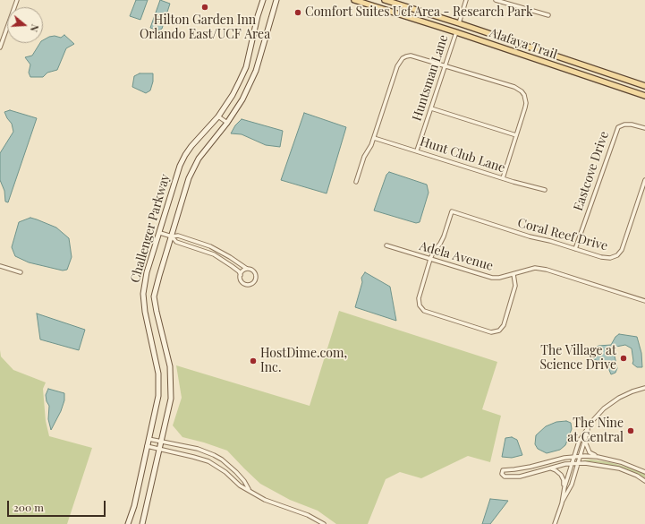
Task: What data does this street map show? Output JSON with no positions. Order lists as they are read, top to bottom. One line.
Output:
{"streets":{"main road":["Alafaya Trail","Challenger Parkway"],"street":["Huntsman Lane","Hunt Club Lane","Eastcove Drive","Coral Reef Drive","Adela Avenue"]},"crossings":[["Alafaya Trail","Huntsman Lane"],["Huntsman Lane","Hunt Club Lane"],["Eastcove Drive","Coral Reef Drive"],["Coral Reef Drive","Adela Avenue"]],"places":["Hilton Garden Inn Orlando East/UCF Area","Comfort Suites Ucf Area - Research Park","The Village at Science Drive","HostDime.com, Inc.","The Nine at Central"],"scale_bar":"200 m","north":"right"}
